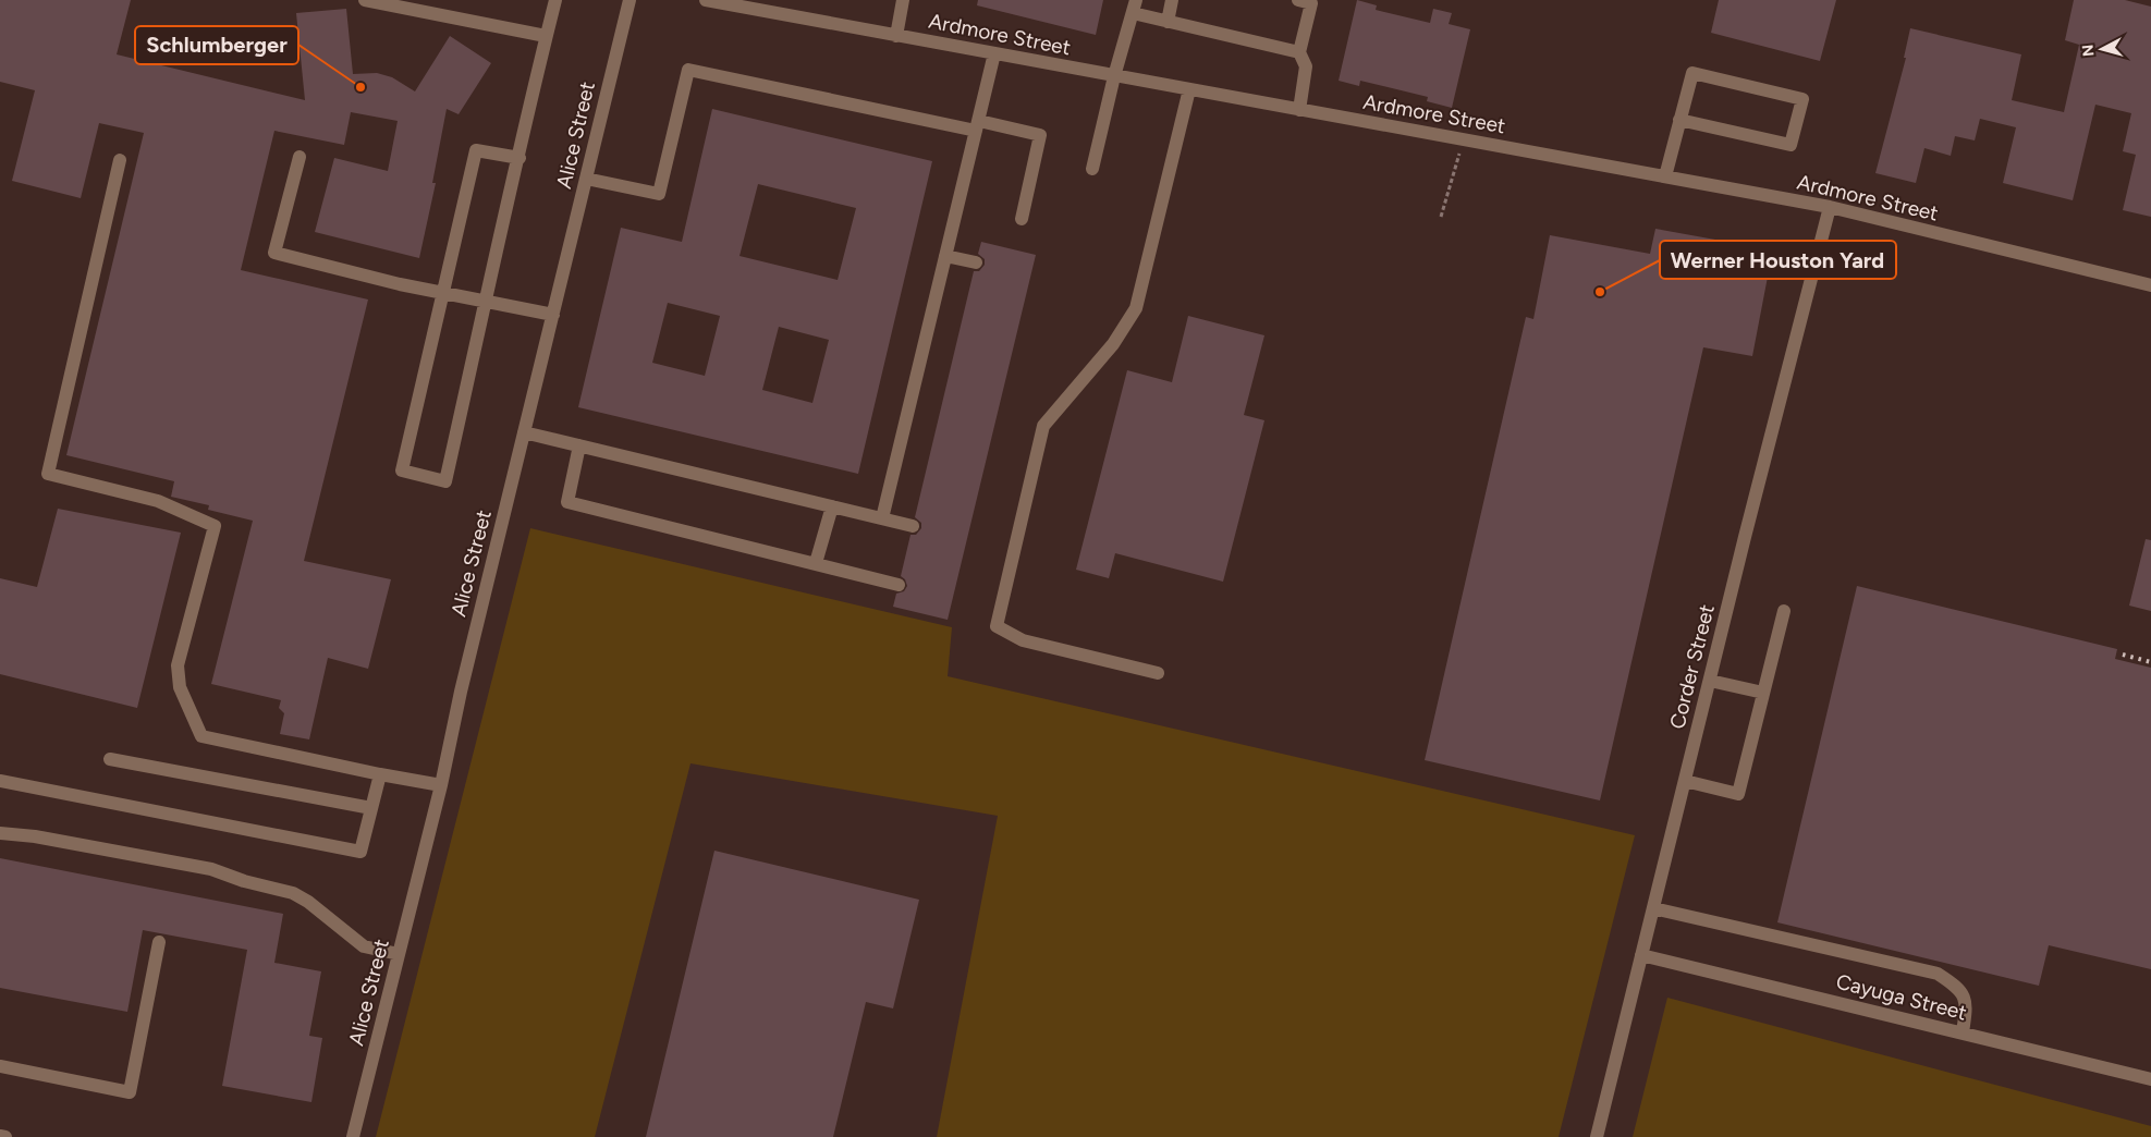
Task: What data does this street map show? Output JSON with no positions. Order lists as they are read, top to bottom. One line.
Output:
{"streets":{"street":["Ardmore Street","Alice Street","Corder Street","Cayuga Street"]},"crossings":[["Ardmore Street","Corder Street"],["Corder Street","Cayuga Street"]],"places":["Schlumberger","Werner Houston Yard"],"north":"left"}
